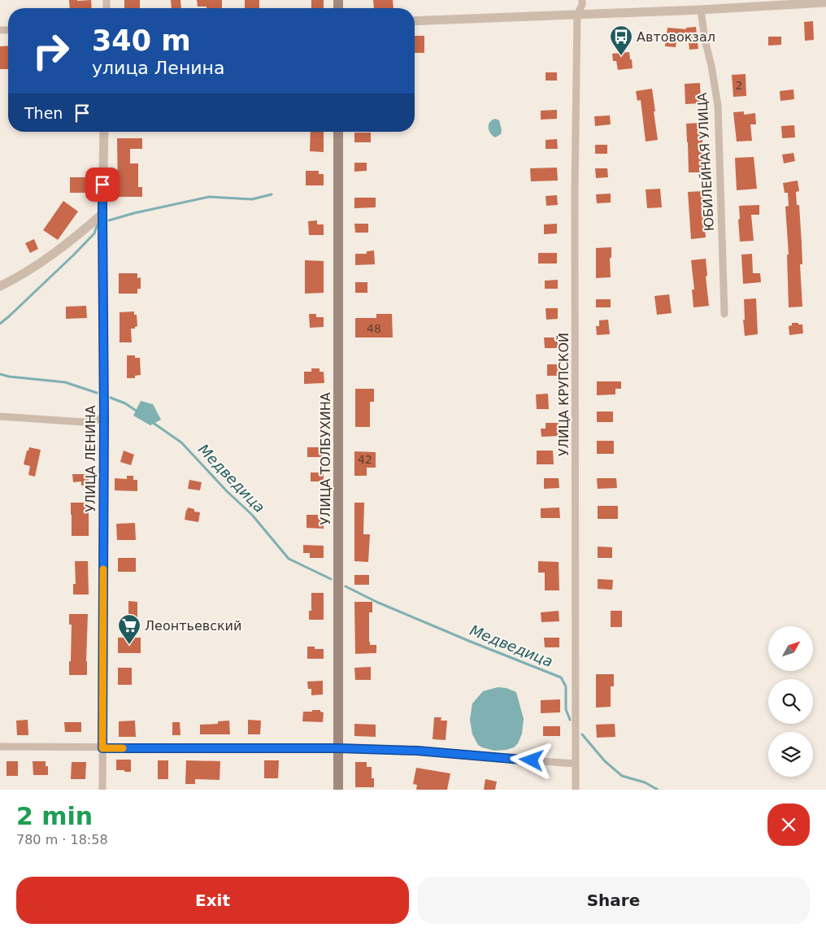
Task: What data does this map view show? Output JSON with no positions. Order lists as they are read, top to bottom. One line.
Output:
{"streets":{"main road":["УЛИЦА ТОЛБУХИНА"],"street":["ЮБИЛЕЙНАЯ УЛИЦА","УЛИЦА КРУПСКОЙ","УЛИЦА ЛЕНИНА"]},"water":["Медведица"],"places":{"bus stop":["Автовокзал"],"supermarket":["Леонтьевский"]},"house_numbers":["2","48","42"],"north":"top right","page":{"turn":["340 m","улица Ленина"],"then":"Then","heading":["2 min","780 m · 18:58"],"buttons":["Exit","Share"]}}
